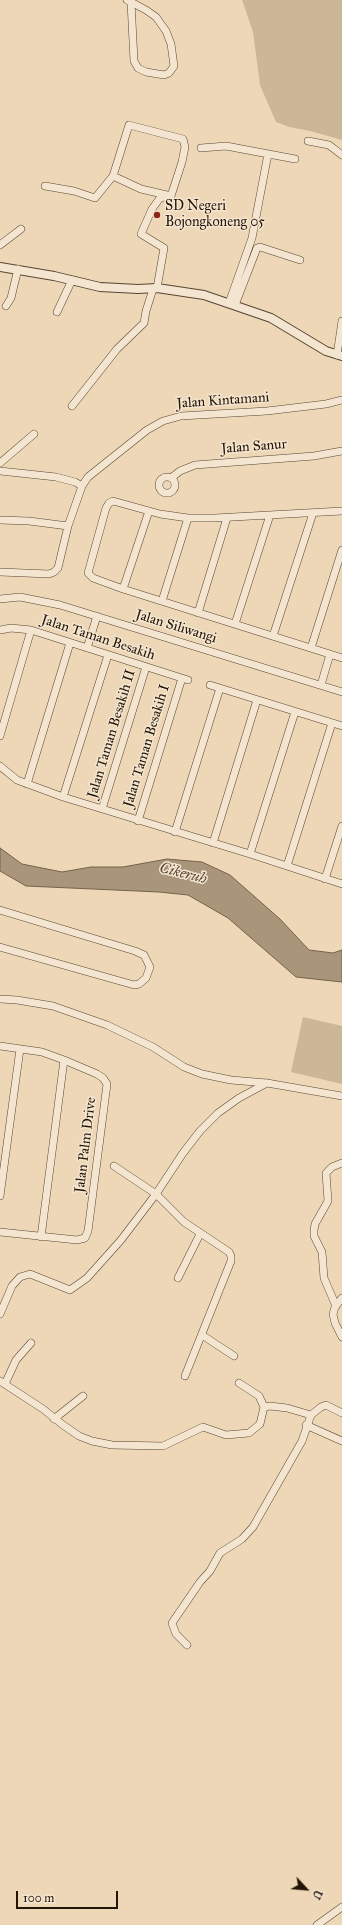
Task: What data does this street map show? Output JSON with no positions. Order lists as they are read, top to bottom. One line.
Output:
{"streets":{"street":["Jalan Kintamani","Jalan Sanur","Jalan Siliwangi","Jalan Taman Besakih","Jalan Taman Besakih II","Jalan Taman Besakih I","Jalan Palm Drive"]},"crossings":[["Jalan Taman Besakih","Jalan Taman Besakih II"],["Jalan Taman Besakih","Jalan Taman Besakih I"]],"water":["Cikeruh"],"places":["SD Negeri Bojongkoneng 05"],"scale_bar":"100 m","north":"bottom right"}
